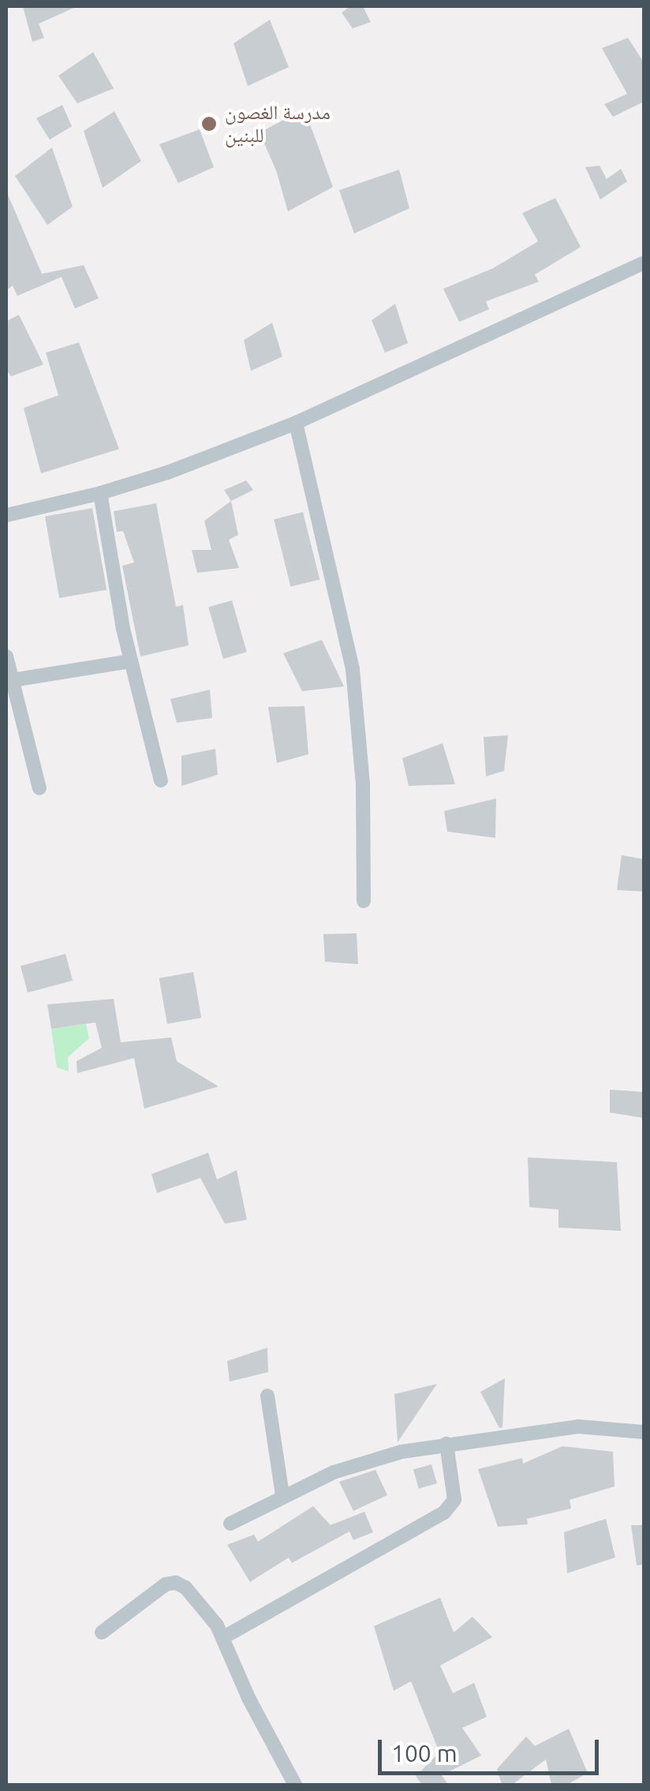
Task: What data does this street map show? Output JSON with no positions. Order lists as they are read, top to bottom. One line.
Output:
{"places":["مدرسة الغصون للبنين"],"scale_bar":"100 m"}
